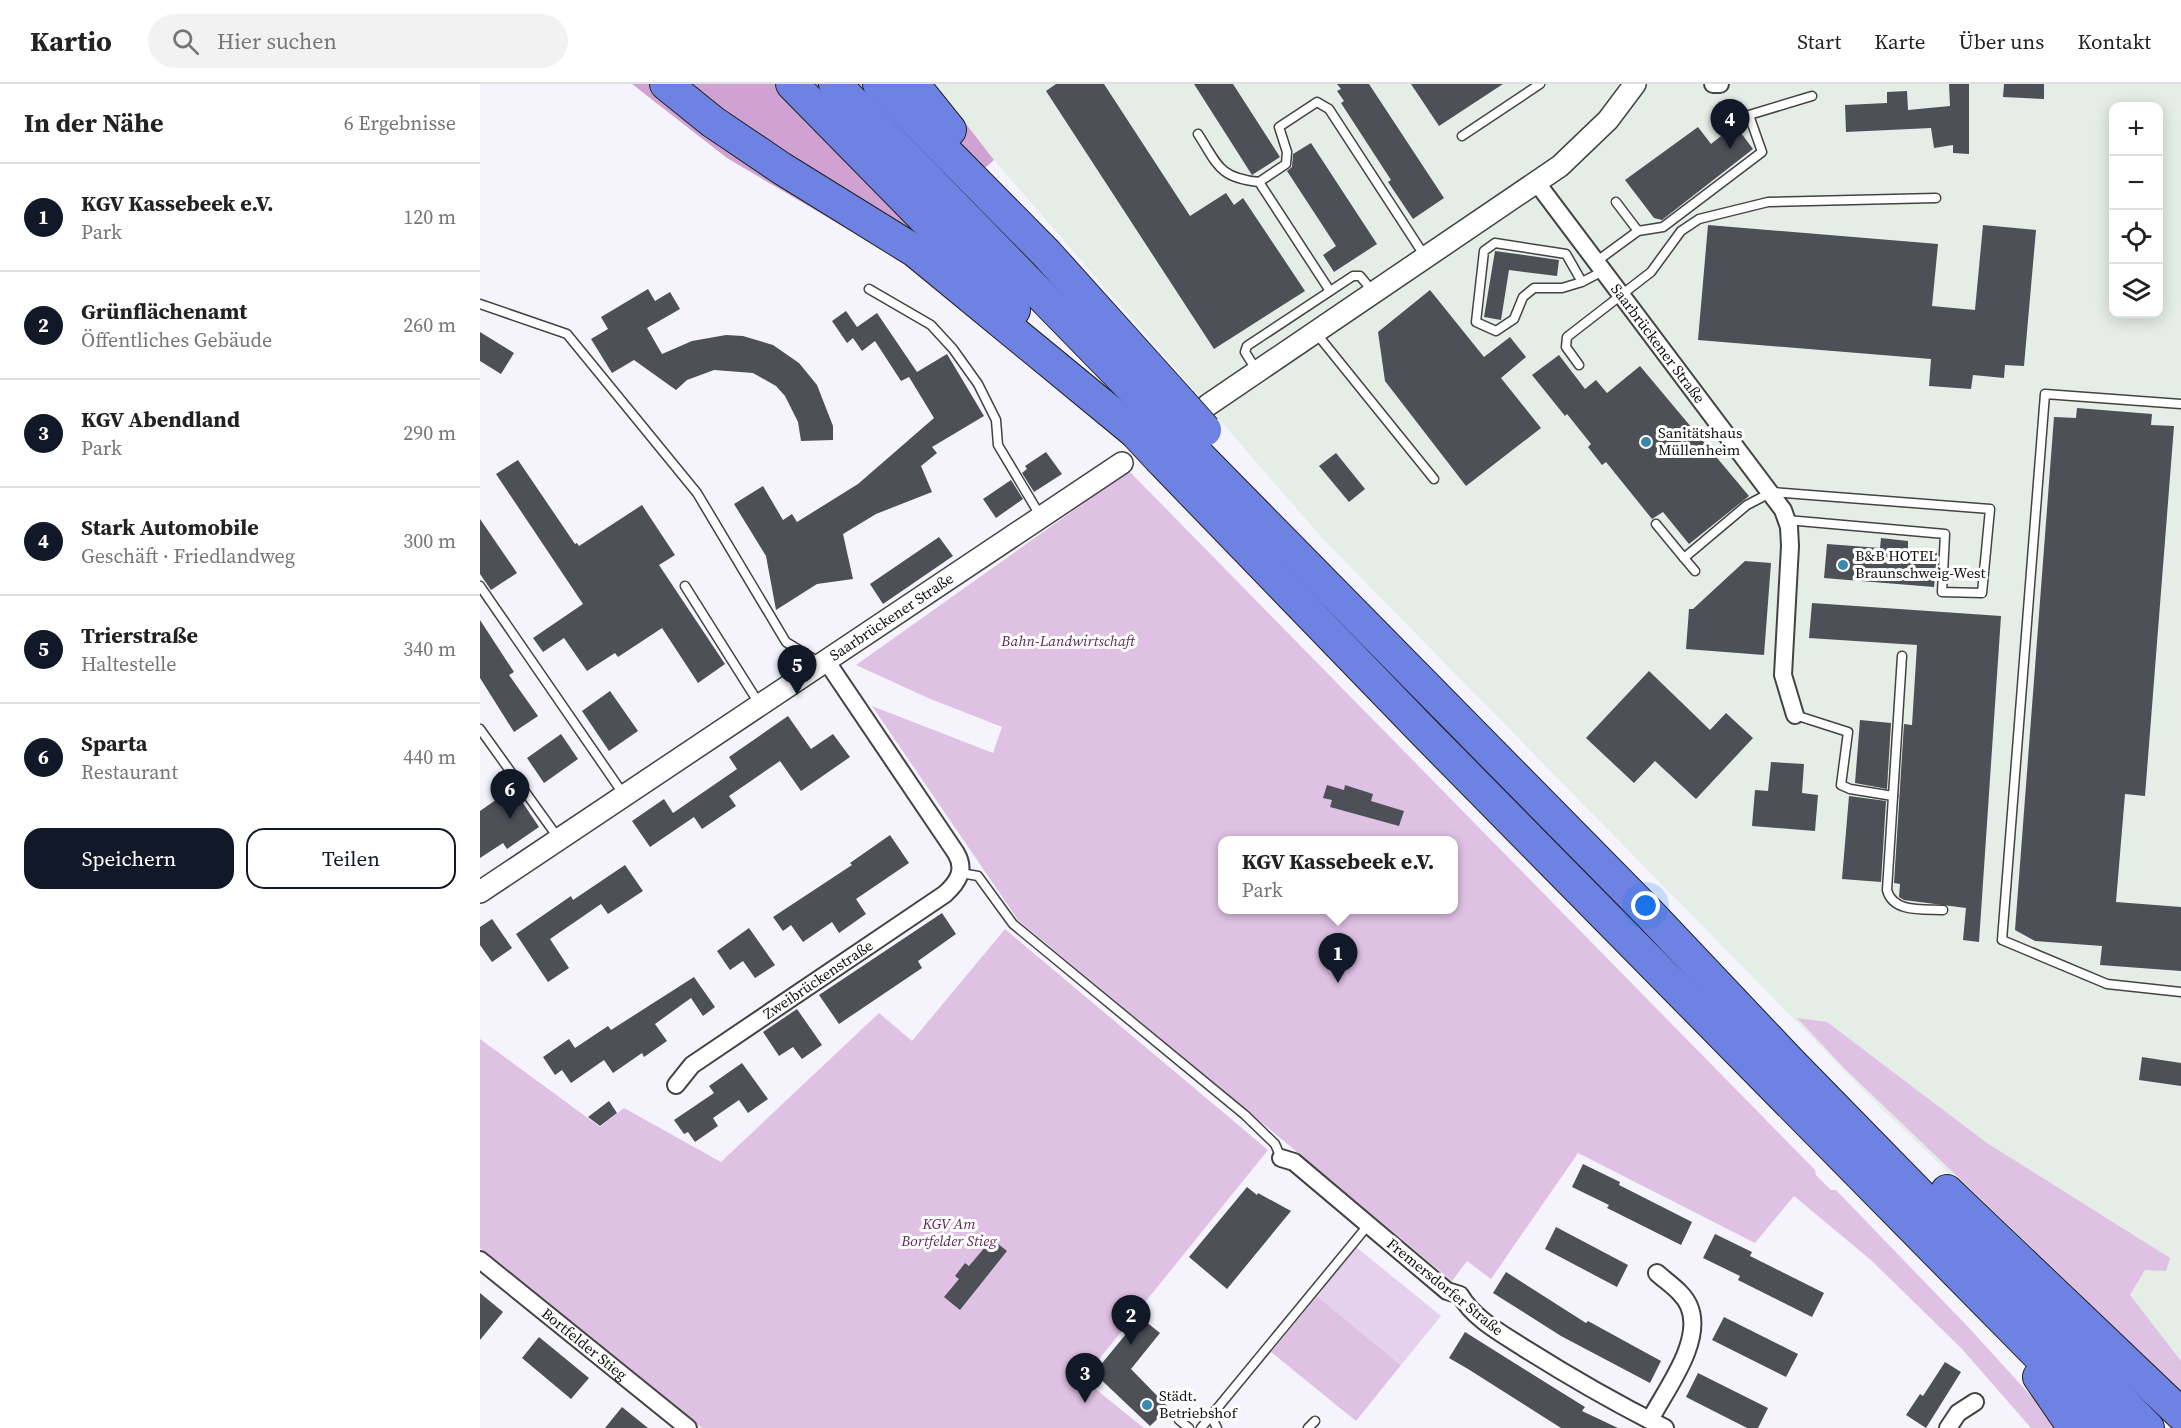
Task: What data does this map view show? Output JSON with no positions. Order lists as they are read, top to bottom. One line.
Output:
{"streets":{"street":["Saarbrückener Straße","Zweibrückenstraße","Fremersdorfer Straße","Bortfelder Stieg"]},"parks":["Bahn-Landwirtschaft","KGV Am Bortfelder Stieg"],"places":["Sanitätshaus Müllenheim","B&B HOTEL Braunschweig-West","Städt. Betriebshof"],"page":{"header":"Kartio","search":"Hier suchen","nav":["Start","Karte","Über uns","Kontakt"],"heading":["In der Nähe","6 Ergebnisse"],"pins":["4","5","6","1","2","3"],"map_buttons":["+","−"],"list":[{"mark":"1","name":"KGV Kassebeek e.V.","note":"Park","value":"120 m"},{"mark":"2","name":"Grünflächenamt","note":"Öffentliches Gebäude","value":"260 m"},{"mark":"3","name":"KGV Abendland","note":"Park","value":"290 m"},{"mark":"4","name":"Stark Automobile","note":"Geschäft · Friedlandweg","value":"300 m"},{"mark":"5","name":"Trierstraße","note":"Haltestelle","value":"340 m"},{"mark":"6","name":"Sparta","note":"Restaurant","value":"440 m"}],"buttons":["Speichern","Teilen"],"popup":["KGV Kassebeek e.V.","Park"]}}
